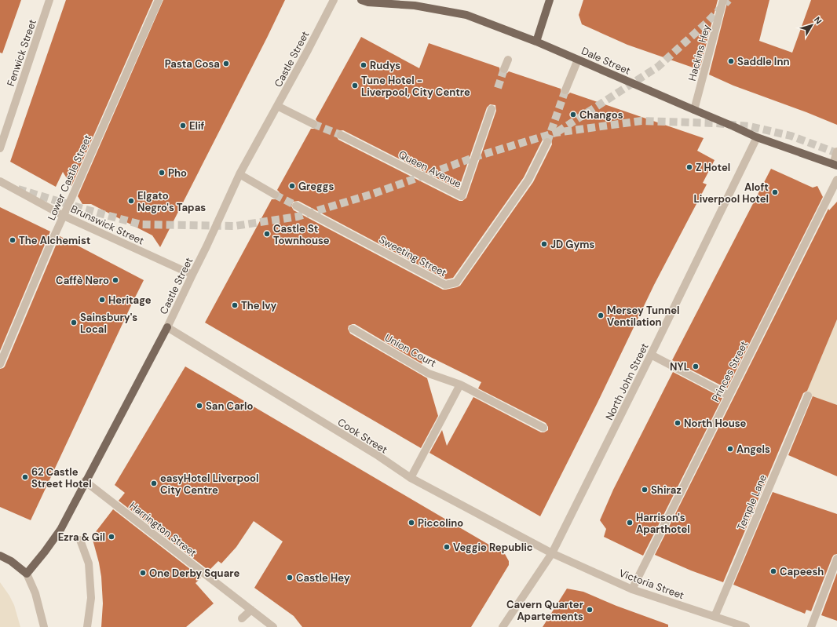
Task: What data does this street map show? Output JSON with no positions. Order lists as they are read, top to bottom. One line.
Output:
{"streets":{"main road":["Castle Street","Dale Street"],"street":["Fenwick Street","Hackins Hey","Queen Avenue","Lower Castle Street","Brunswick Street","Sweeting Street","Union Court","Princes Street","North John Street","Cook Street","Temple Lane","Harrington Street","Victoria Street"]},"crossings":[["Hackins Hey","Dale Street"],["Castle Street","Brunswick Street"],["Castle Street","Cook Street"],["Castle Street","Harrington Street"],["Dale Street","North John Street"],["Lower Castle Street","Brunswick Street"],["Princes Street","Victoria Street"],["North John Street","Cook Street"],["North John Street","Victoria Street"],["Cook Street","Victoria Street"],["Temple Lane","Victoria Street"]],"places":["Saddle Inn","Pasta Cosa","Rudys","Tune Hotel - Liverpool, City Centre","Changos","Elif","Z Hotel","Pho","Greggs","Aloft Liverpool Hotel","Elgato Negro's Tapas","Castle St Townhouse","The Alchemist","JD Gyms","Caffè Nero","Heritage","The Ivy","Mersey Tunnel Ventilation","Sainsbury's Local","NYL","San Carlo","North House","Angels","62 Castle Street Hotel","easyHotel Liverpool City Centre","Shiraz","Piccolino","Harrison's Aparthotel","Ezra & Gil","Veggie Republic","Capeesh","One Derby Square","Castle Hey","Cavern Quarter Apartements"],"north":"top right"}
